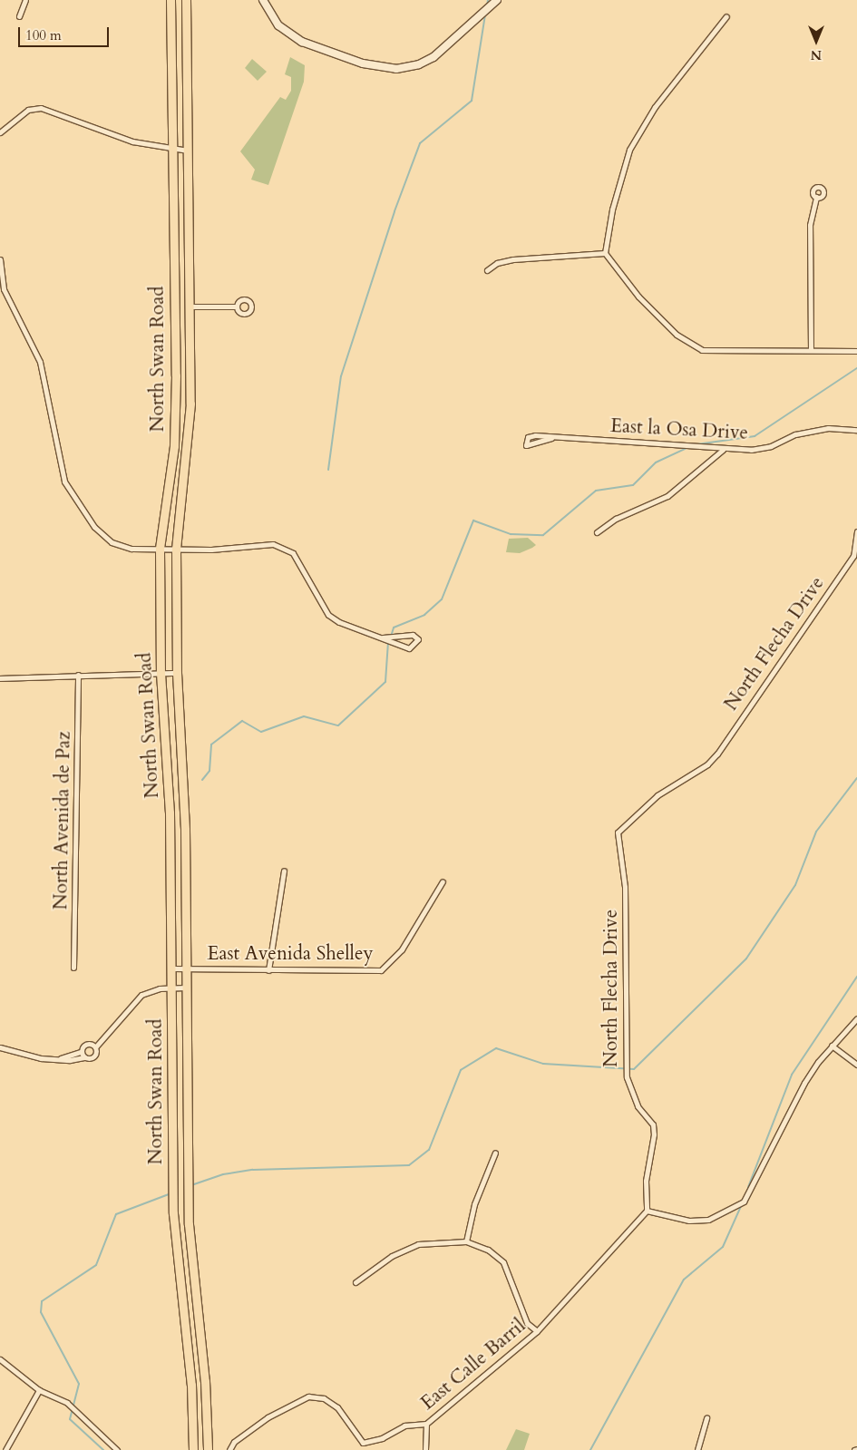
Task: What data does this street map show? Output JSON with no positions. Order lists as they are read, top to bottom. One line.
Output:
{"streets":{"main road":["North Swan Road"],"street":["East la Osa Drive","North Flecha Drive","North Avenida de Paz","East Avenida Shelley","East Calle Barril"]},"crossings":[["North Swan Road","East Avenida Shelley"],["North Flecha Drive","East Calle Barril"]],"scale_bar":"100 m","north":"bottom"}
